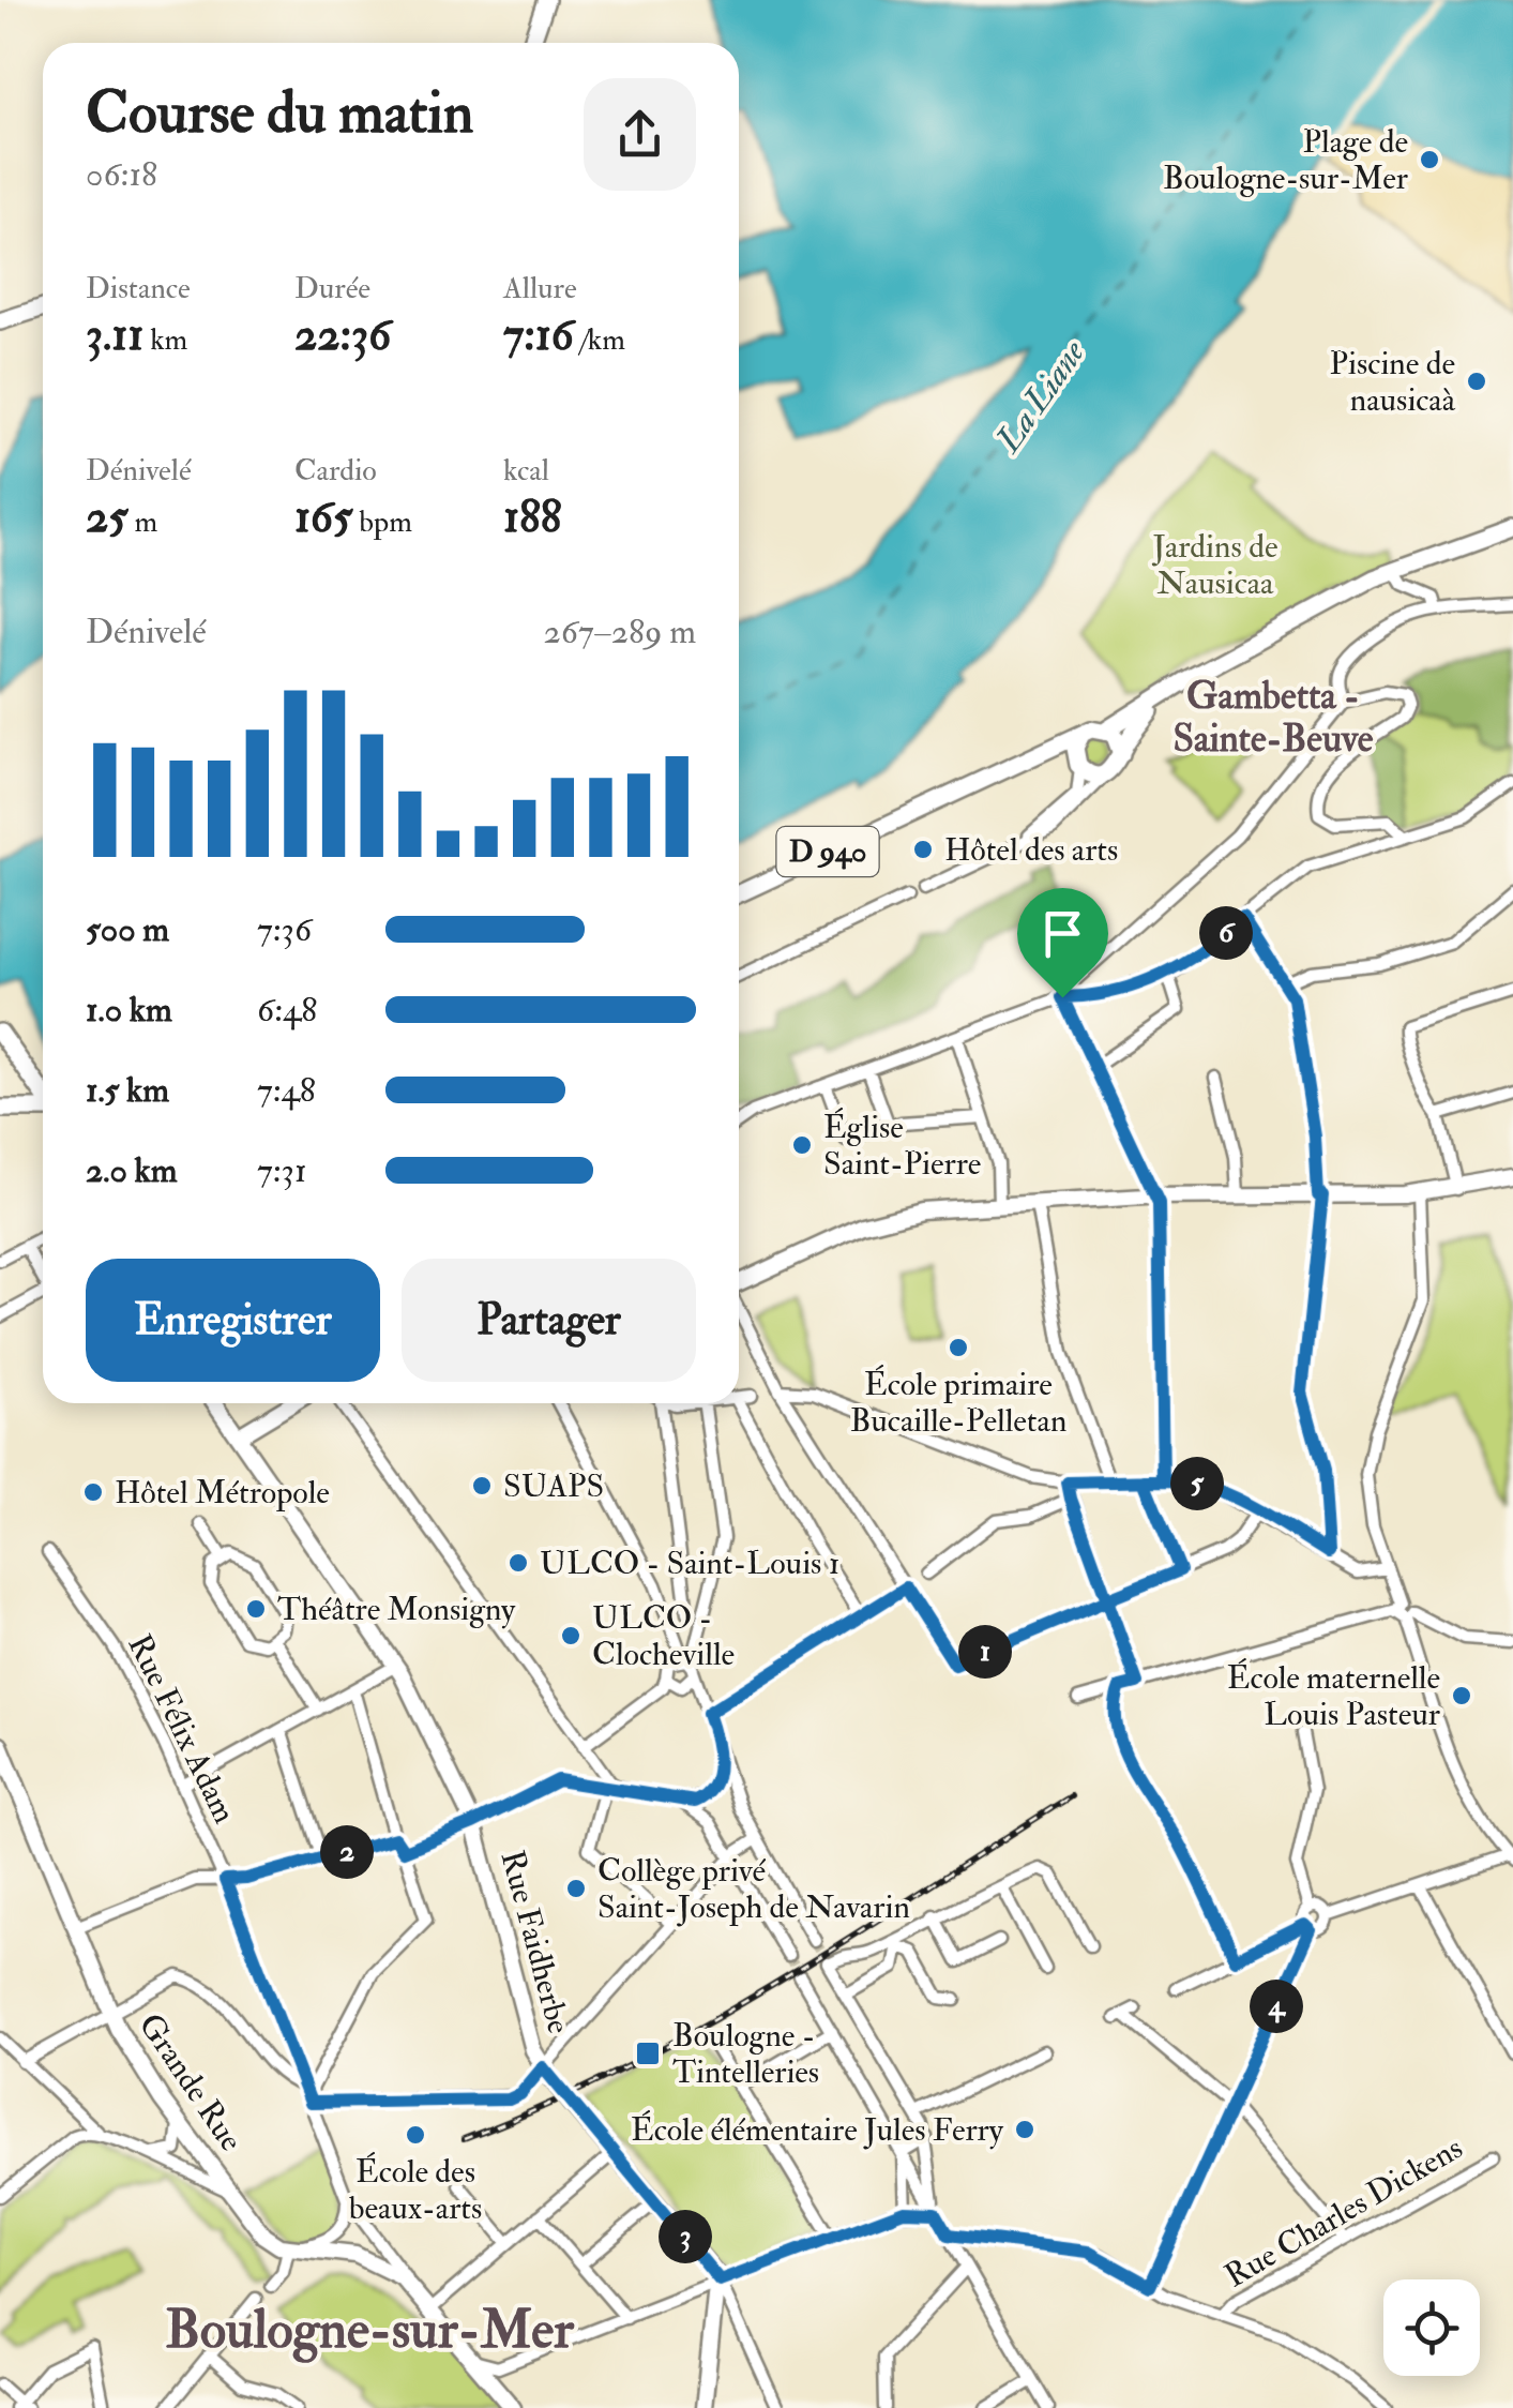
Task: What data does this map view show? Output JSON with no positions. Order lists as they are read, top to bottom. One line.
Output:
{"streets":{"main road":["D 940","Rue Faidherbe","Grande Rue"],"street":["Rue Félix Adam","Rue Charles Dickens"]},"districts":["Gambetta - Sainte-Beuve","Boulogne-sur-Mer"],"water":["La Liane"],"parks":["Jardins de Nausicaa"],"places":{"other":["Plage de Boulogne-sur-Mer","Piscine de nausicaà","Hôtel des arts","Église Saint-Pierre","École primaire Bucaille-Pelletan","SUAPS","Hôtel Métropole","ULCO - Saint-Louis 1","Théâtre Monsigny","ULCO - Clocheville","École maternelle Louis Pasteur","Collège privé Saint-Joseph de Navarin","École élémentaire Jules Ferry","École des beaux-arts"],"transit":["Boulogne - Tintelleries"]},"page":{"heading":["Course du matin","06:18"],"stats":[["Distance","3.11 km"],["Durée","22:36"],["Allure","7:16 /km"],["Dénivelé","25 m"],["Cardio","165 bpm"],["kcal","188"]],"chart":["Dénivelé","267–289 m"],"list":[{"name":"500 m","note":"7:36"},{"name":"1.0 km","note":"6:48"},{"name":"1.5 km","note":"7:48"},{"name":"2.0 km","note":"7:31"}],"pins":["6","5","1","2","4","3"],"buttons":["Enregistrer","Partager"]}}
